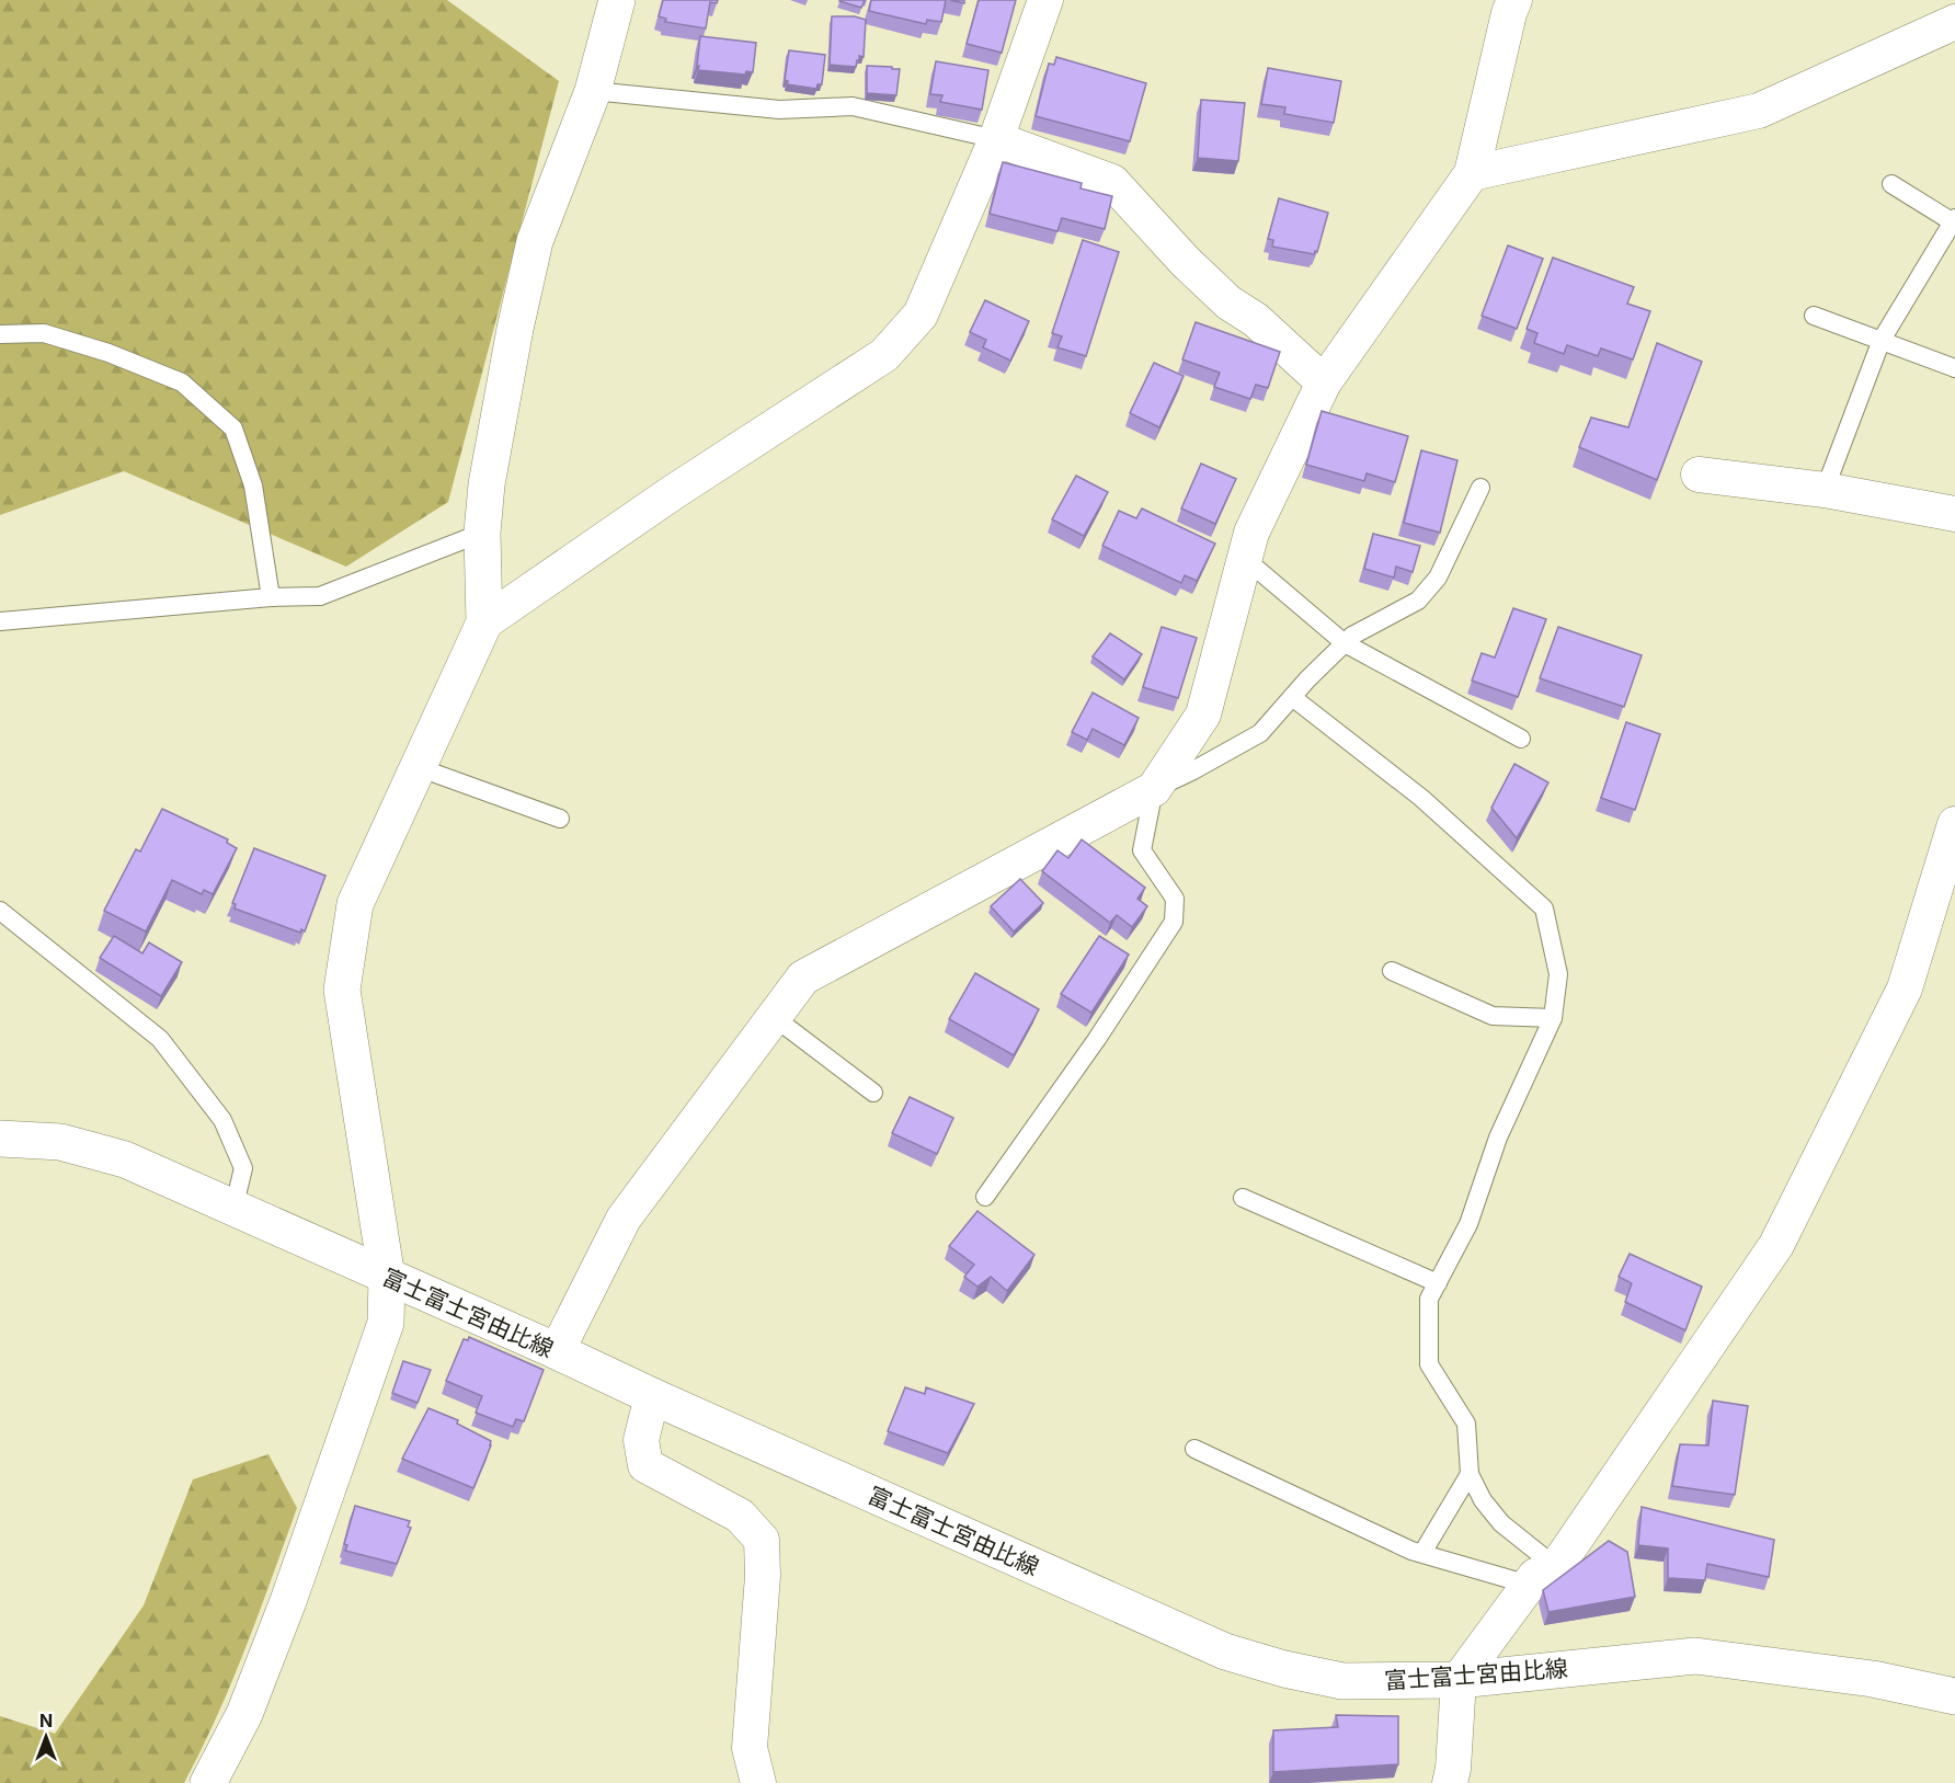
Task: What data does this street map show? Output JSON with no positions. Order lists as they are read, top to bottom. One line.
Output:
{"streets":{"main road":["富士富士宮由比線"]},"north":"top"}
